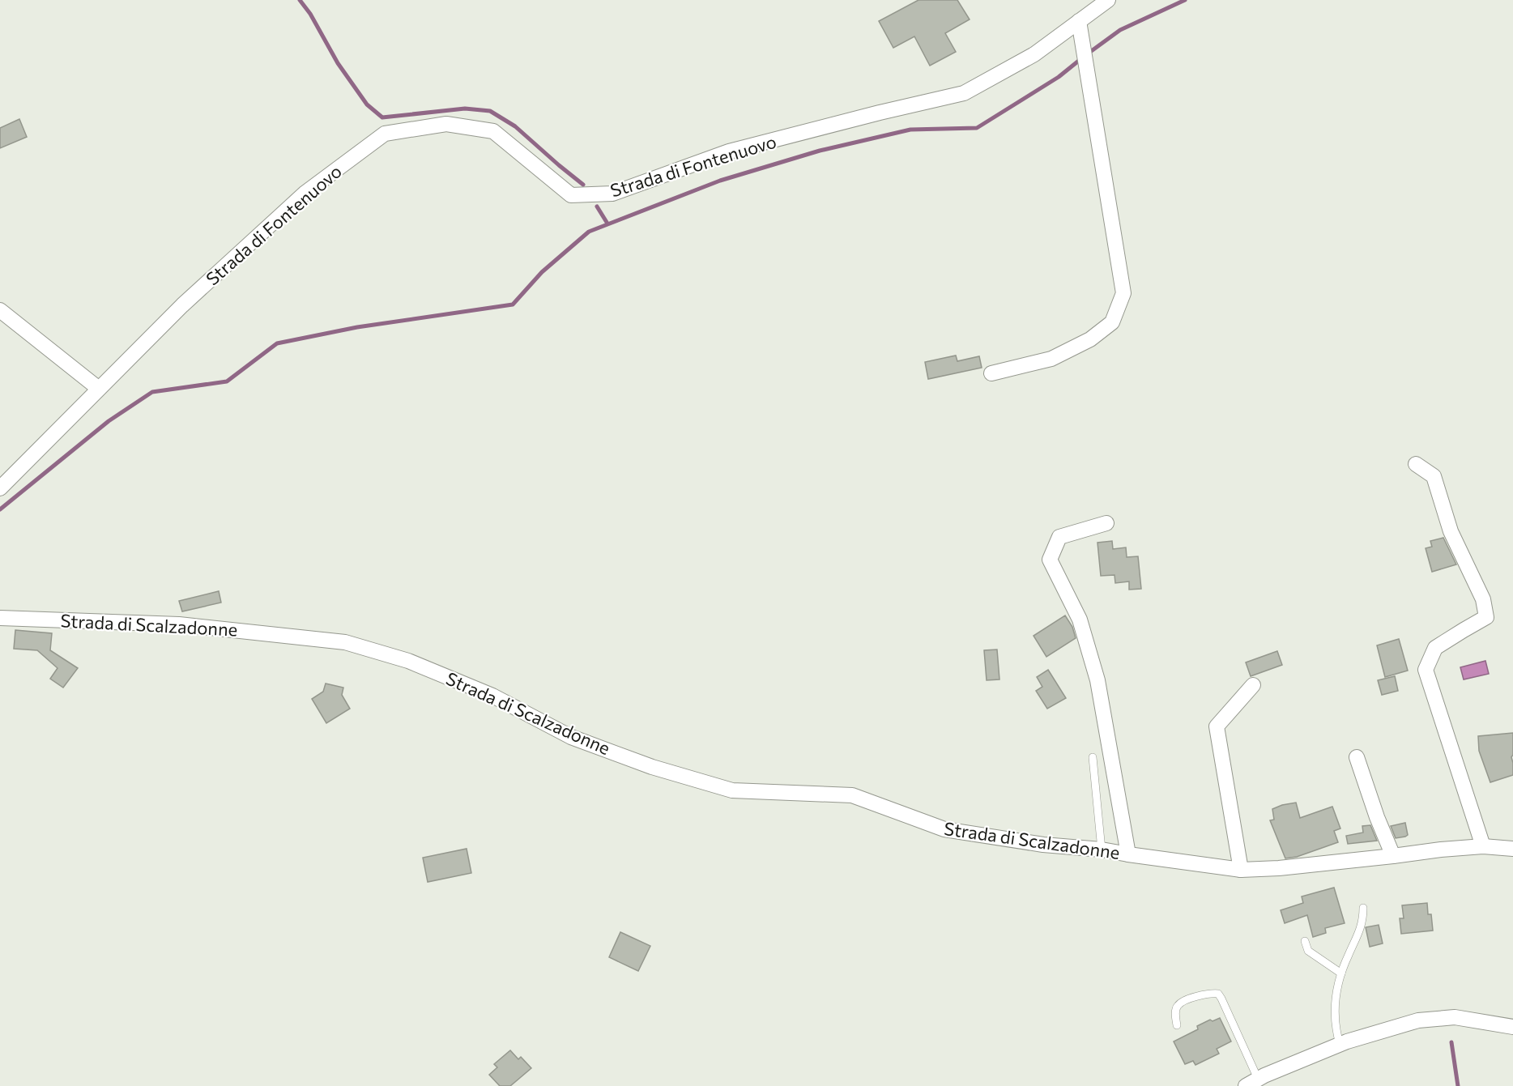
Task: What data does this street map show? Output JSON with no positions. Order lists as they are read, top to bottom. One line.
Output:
{"streets":{"street":["Strada di Fontenuovo","Strada di Scalzadonne"]}}
